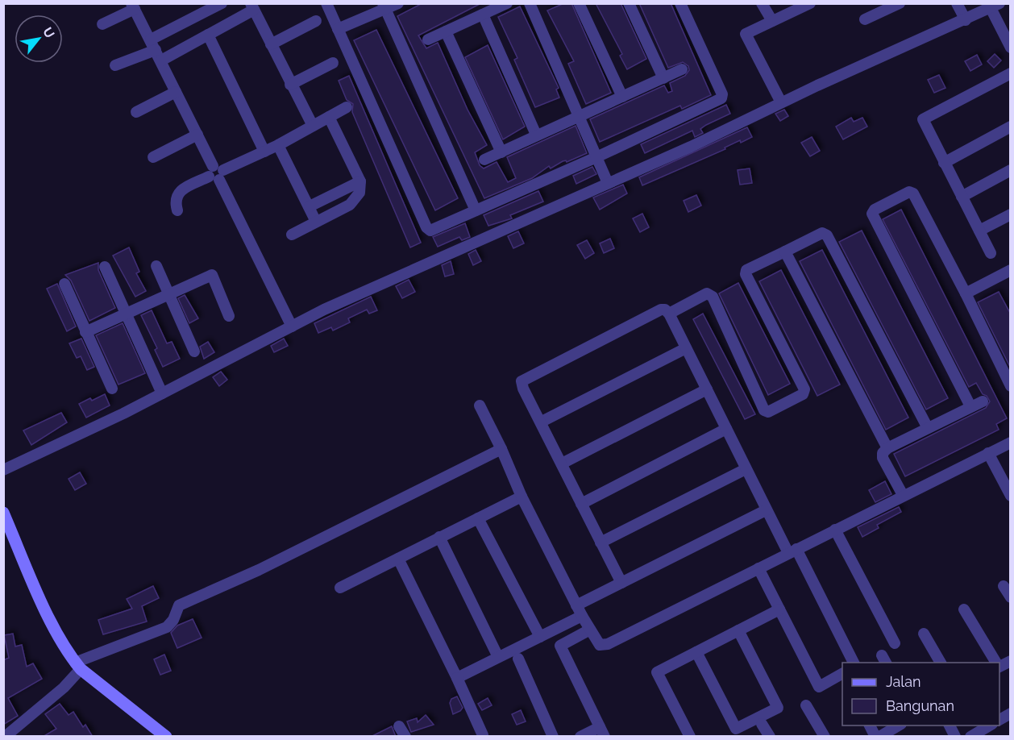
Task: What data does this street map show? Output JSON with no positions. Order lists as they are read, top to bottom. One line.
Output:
{"legend":["Jalan","Bangunan"],"north":"top right"}
